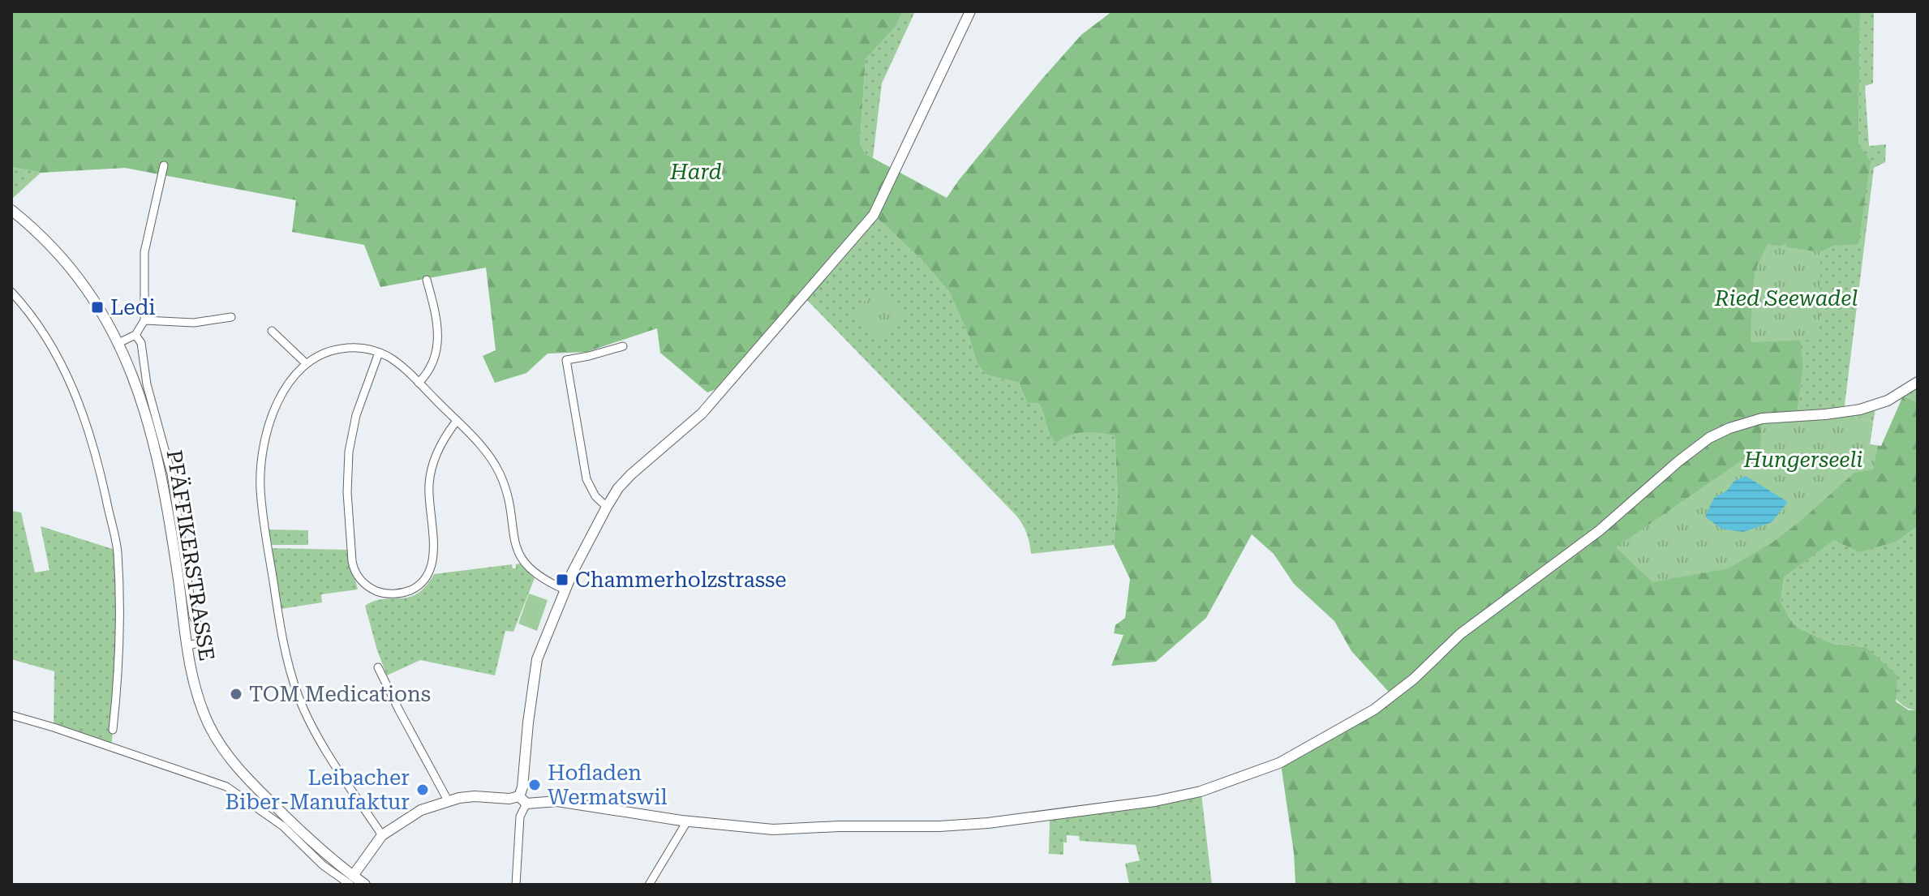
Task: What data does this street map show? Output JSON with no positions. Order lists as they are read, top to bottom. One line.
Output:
{"streets":{"street":["PFÄFFIKERSTRASSE"]},"parks":["Hard","Ried Seewadel","Hungerseeli"],"places":{"transit":["Ledi","Chammerholzstrasse"],"other":["TOM Medications","Hofladen Wermatswil","Leibacher Biber-Manufaktur"]}}
